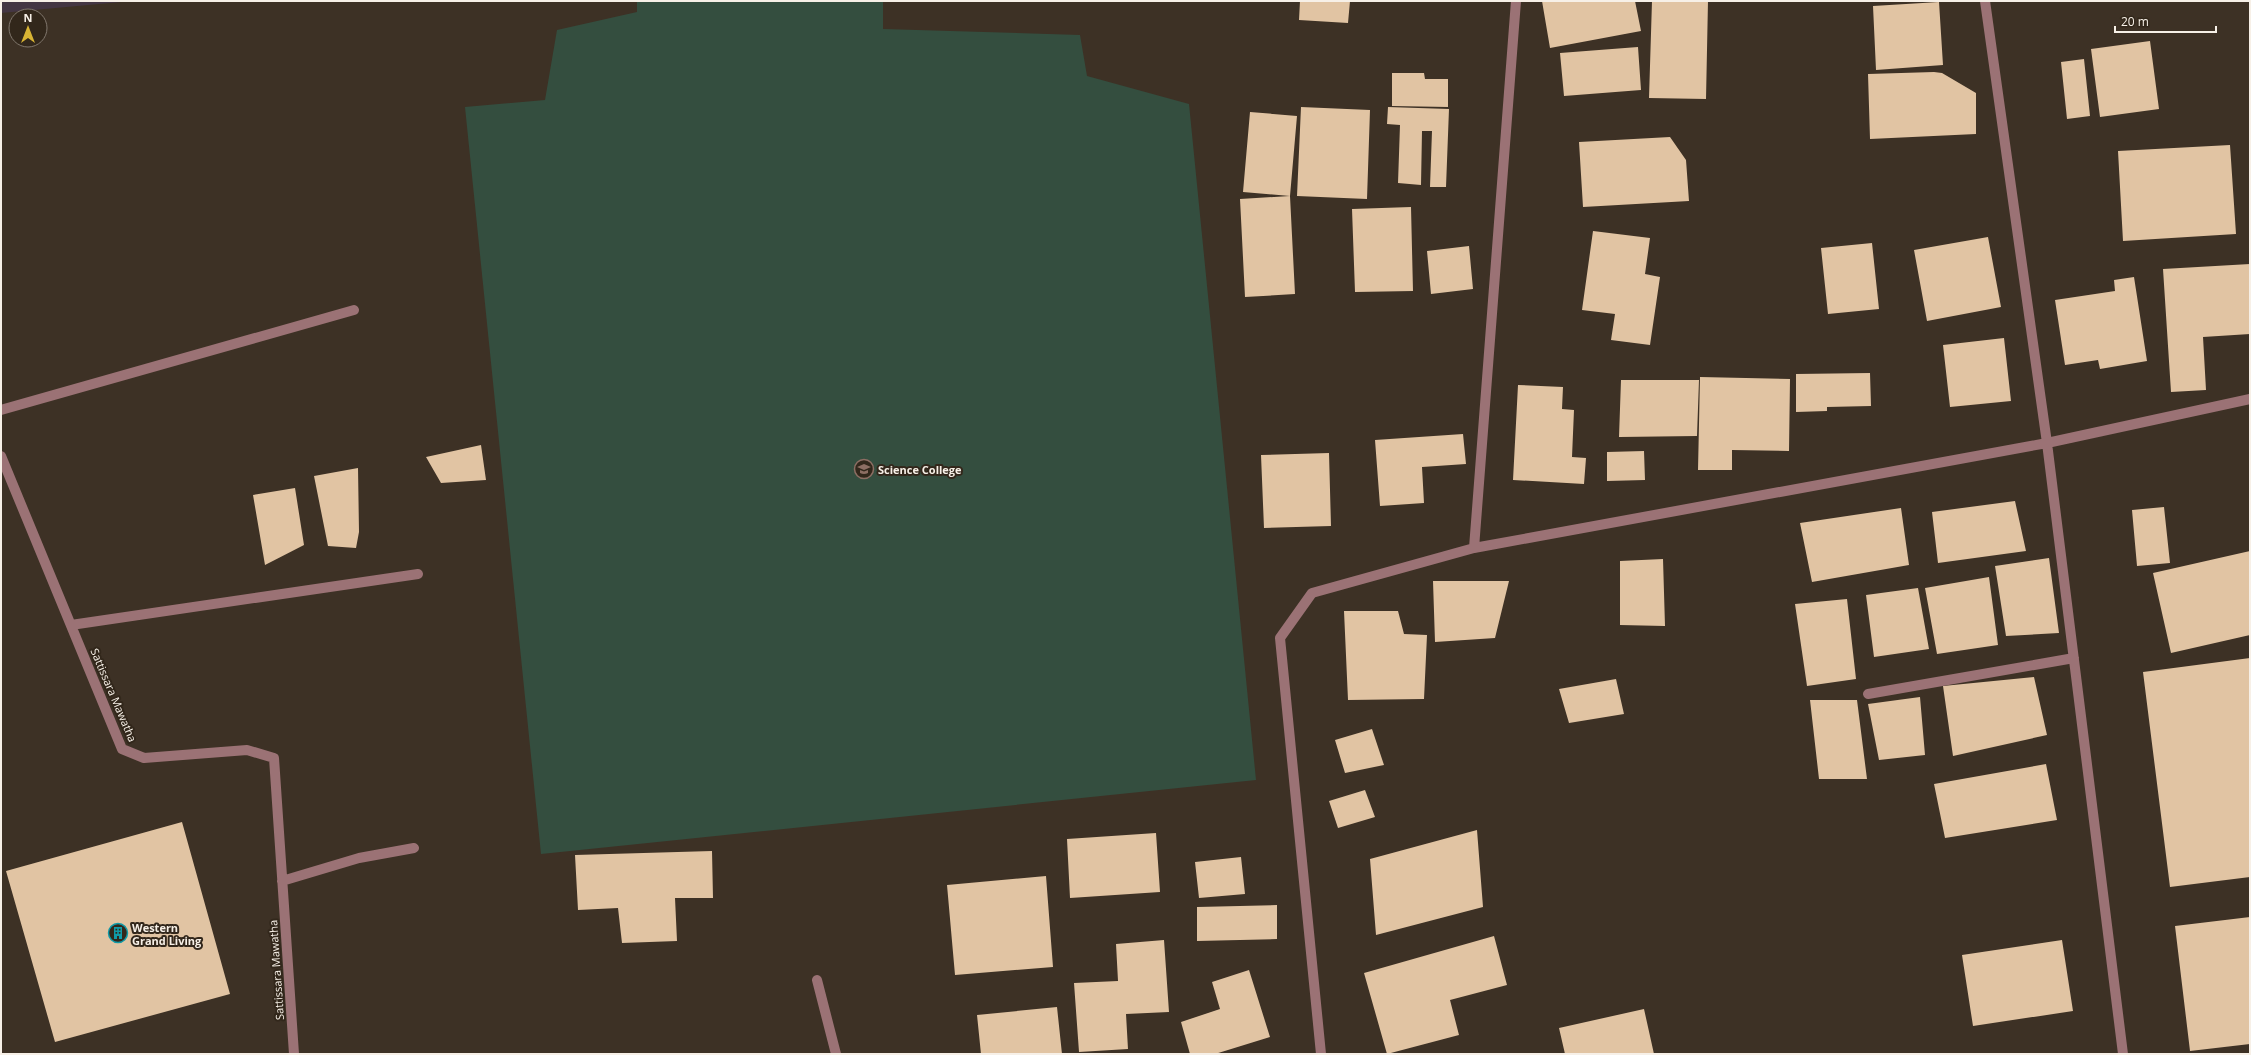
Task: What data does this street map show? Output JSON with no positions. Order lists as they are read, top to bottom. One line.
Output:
{"streets":{"street":["Sattissara Mawatha"]},"places":{"school or university":["Science College"],"building":["Western Grand Living"]},"scale_bar":"20 m","north":"top"}
